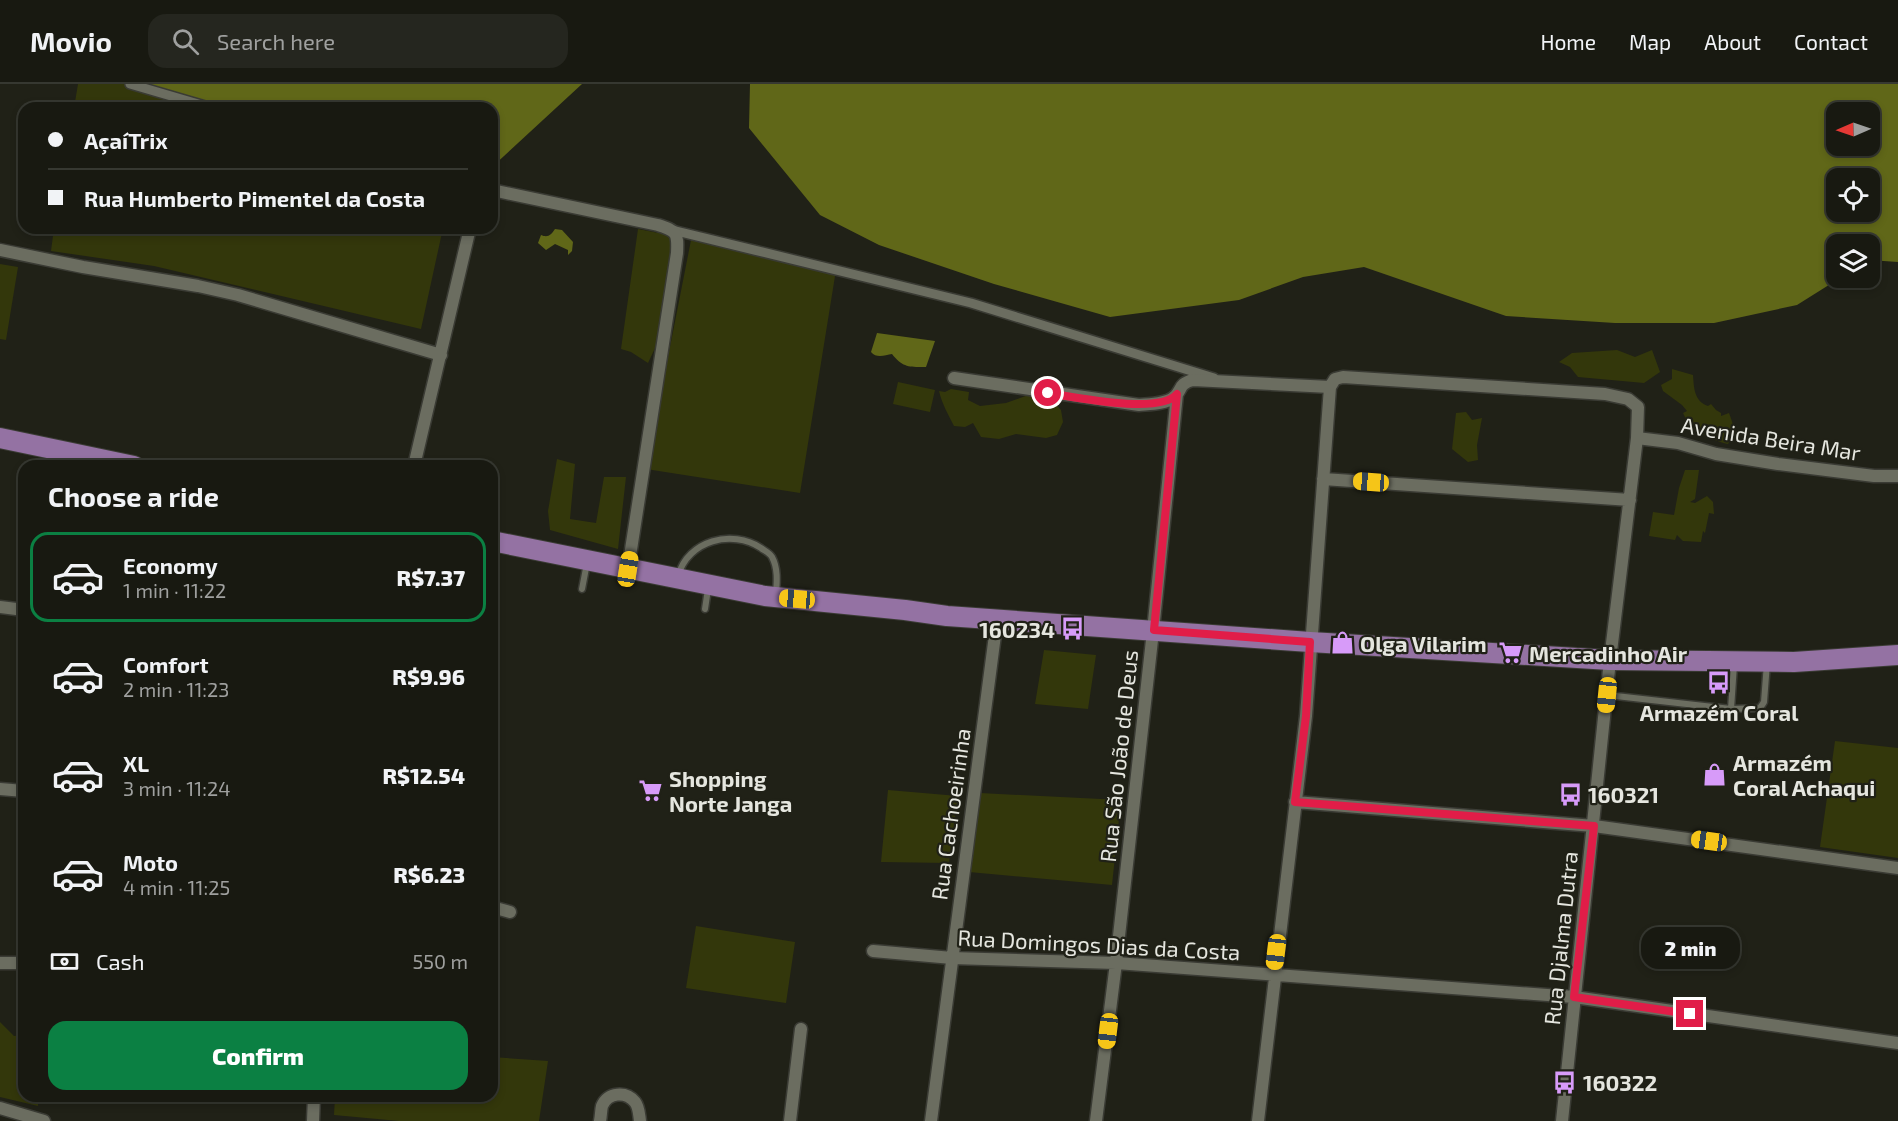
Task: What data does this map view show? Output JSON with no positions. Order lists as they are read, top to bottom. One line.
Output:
{"streets":{"street":["Avenida Beira Mar","Rua São João de Deus","Rua Cachoeirinha","Rua Djalma Dutra","Rua Domingos Dias da Costa"]},"crossings":[["Avenida Beira Mar","Rua Djalma Dutra"],["Rua São João de Deus","Rua Domingos Dias da Costa"],["Rua Cachoeirinha","Rua Domingos Dias da Costa"],["Rua Djalma Dutra","Rua Domingos Dias da Costa"]],"places":{"bus stop":["160234","Armazém Coral","160321","160322"],"shop":["Olga Vilarim","Armazém Coral Achaqui"],"supermarket":["Mercadinho Air","Shopping Norte Janga"]},"north":"left","page":{"header":"Movio","search":"Search here","nav":["Home","Map","About","Contact"],"banner":["AçaíTrix","Rua Humberto Pimentel da Costa"],"heading":"Choose a ride","list":[{"name":"Economy","note":"1 min · 11:22","value":"R$7.37"},{"name":"Comfort","note":"2 min · 11:23","value":"R$9.96"},{"name":"XL","note":"3 min · 11:24","value":"R$12.54"},{"name":"Moto","note":"4 min · 11:25","value":"R$6.23"}],"bubble":"2 min","pay":["Cash","550 m"],"buttons":"Confirm"}}
